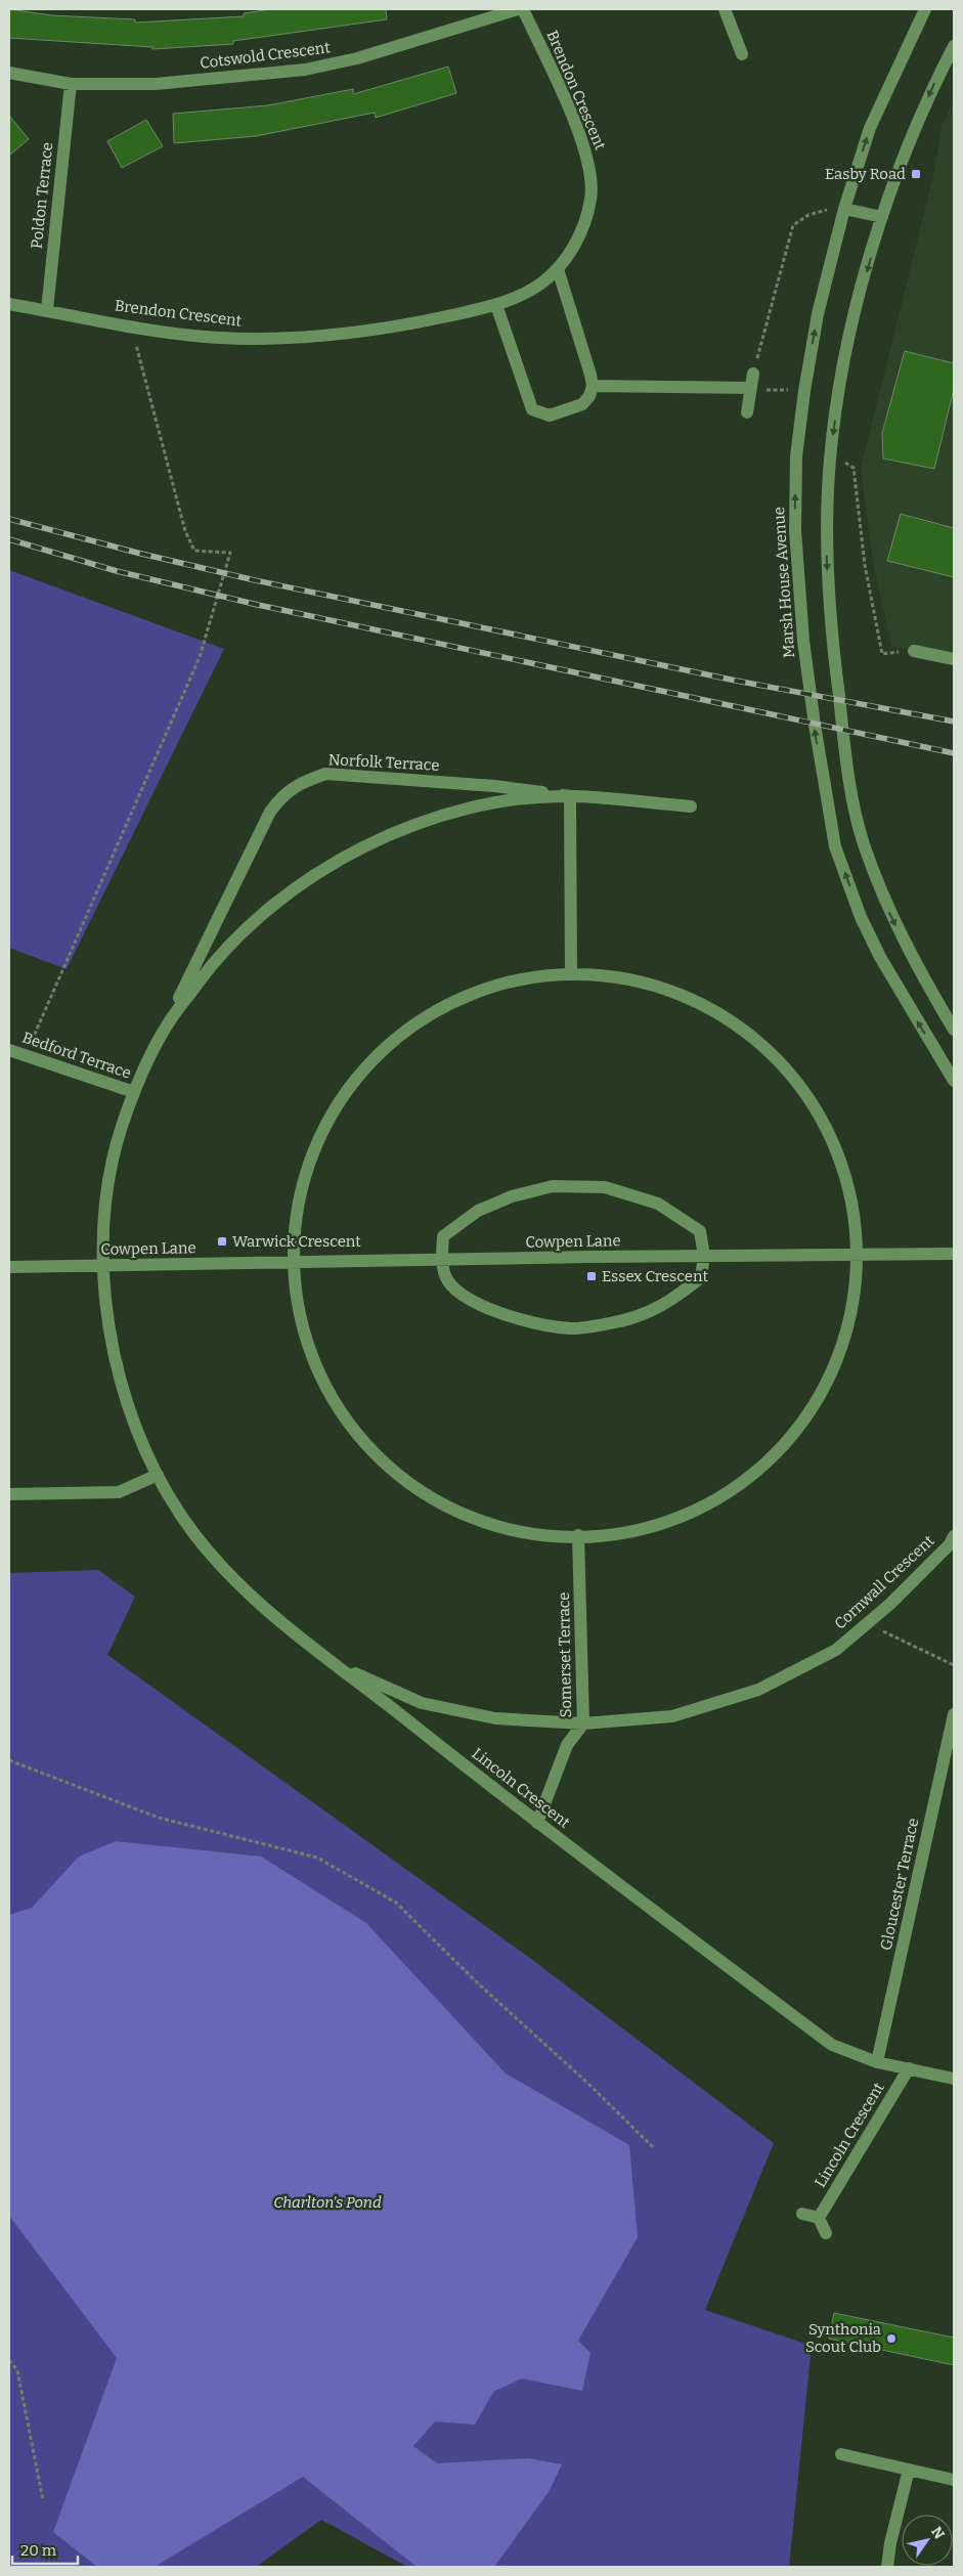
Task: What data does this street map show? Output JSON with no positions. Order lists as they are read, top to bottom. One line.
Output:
{"streets":{"street":["Cotswold Crescent","Brendon Crescent","Poldon Terrace","Marsh House Avenue","Norfolk Terrace","Bedford Terrace","Cowpen Lane","Cornwall Crescent","Somerset Terrace","Lincoln Crescent","Gloucester Terrace"]},"crossings":[["Cotswold Crescent","Poldon Terrace"],["Brendon Crescent","Poldon Terrace"],["Cowpen Lane","Lincoln Crescent"],["Cornwall Crescent","Somerset Terrace"],["Cornwall Crescent","Lincoln Crescent"],["Somerset Terrace","Lincoln Crescent"],["Lincoln Crescent","Gloucester Terrace"]],"parks":["Charlton's Pond"],"places":{"transit":["Easby Road","Warwick Crescent","Essex Crescent"],"other":["Synthonia Scout Club"]},"scale_bar":"20 m","north":"top right"}
